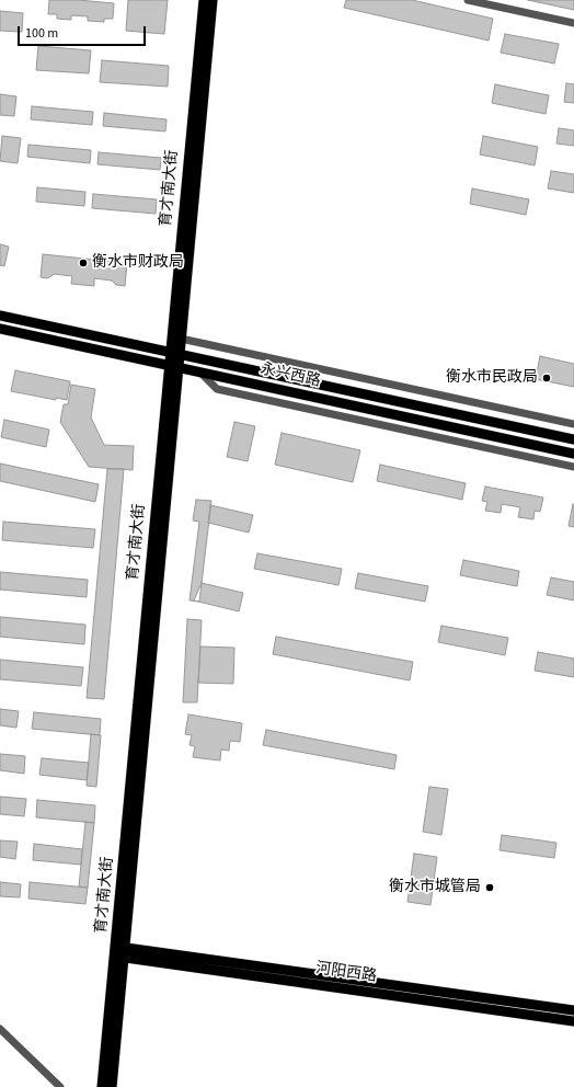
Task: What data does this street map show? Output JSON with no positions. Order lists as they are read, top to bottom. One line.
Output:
{"streets":{"main road":["育才南大街","永兴西路","河阳西路"]},"crossings":[["育才南大街","永兴西路"],["育才南大街","河阳西路"]],"places":["衡水市财政局","衡水市民政局","衡水市城管局"],"scale_bar":"100 m"}
